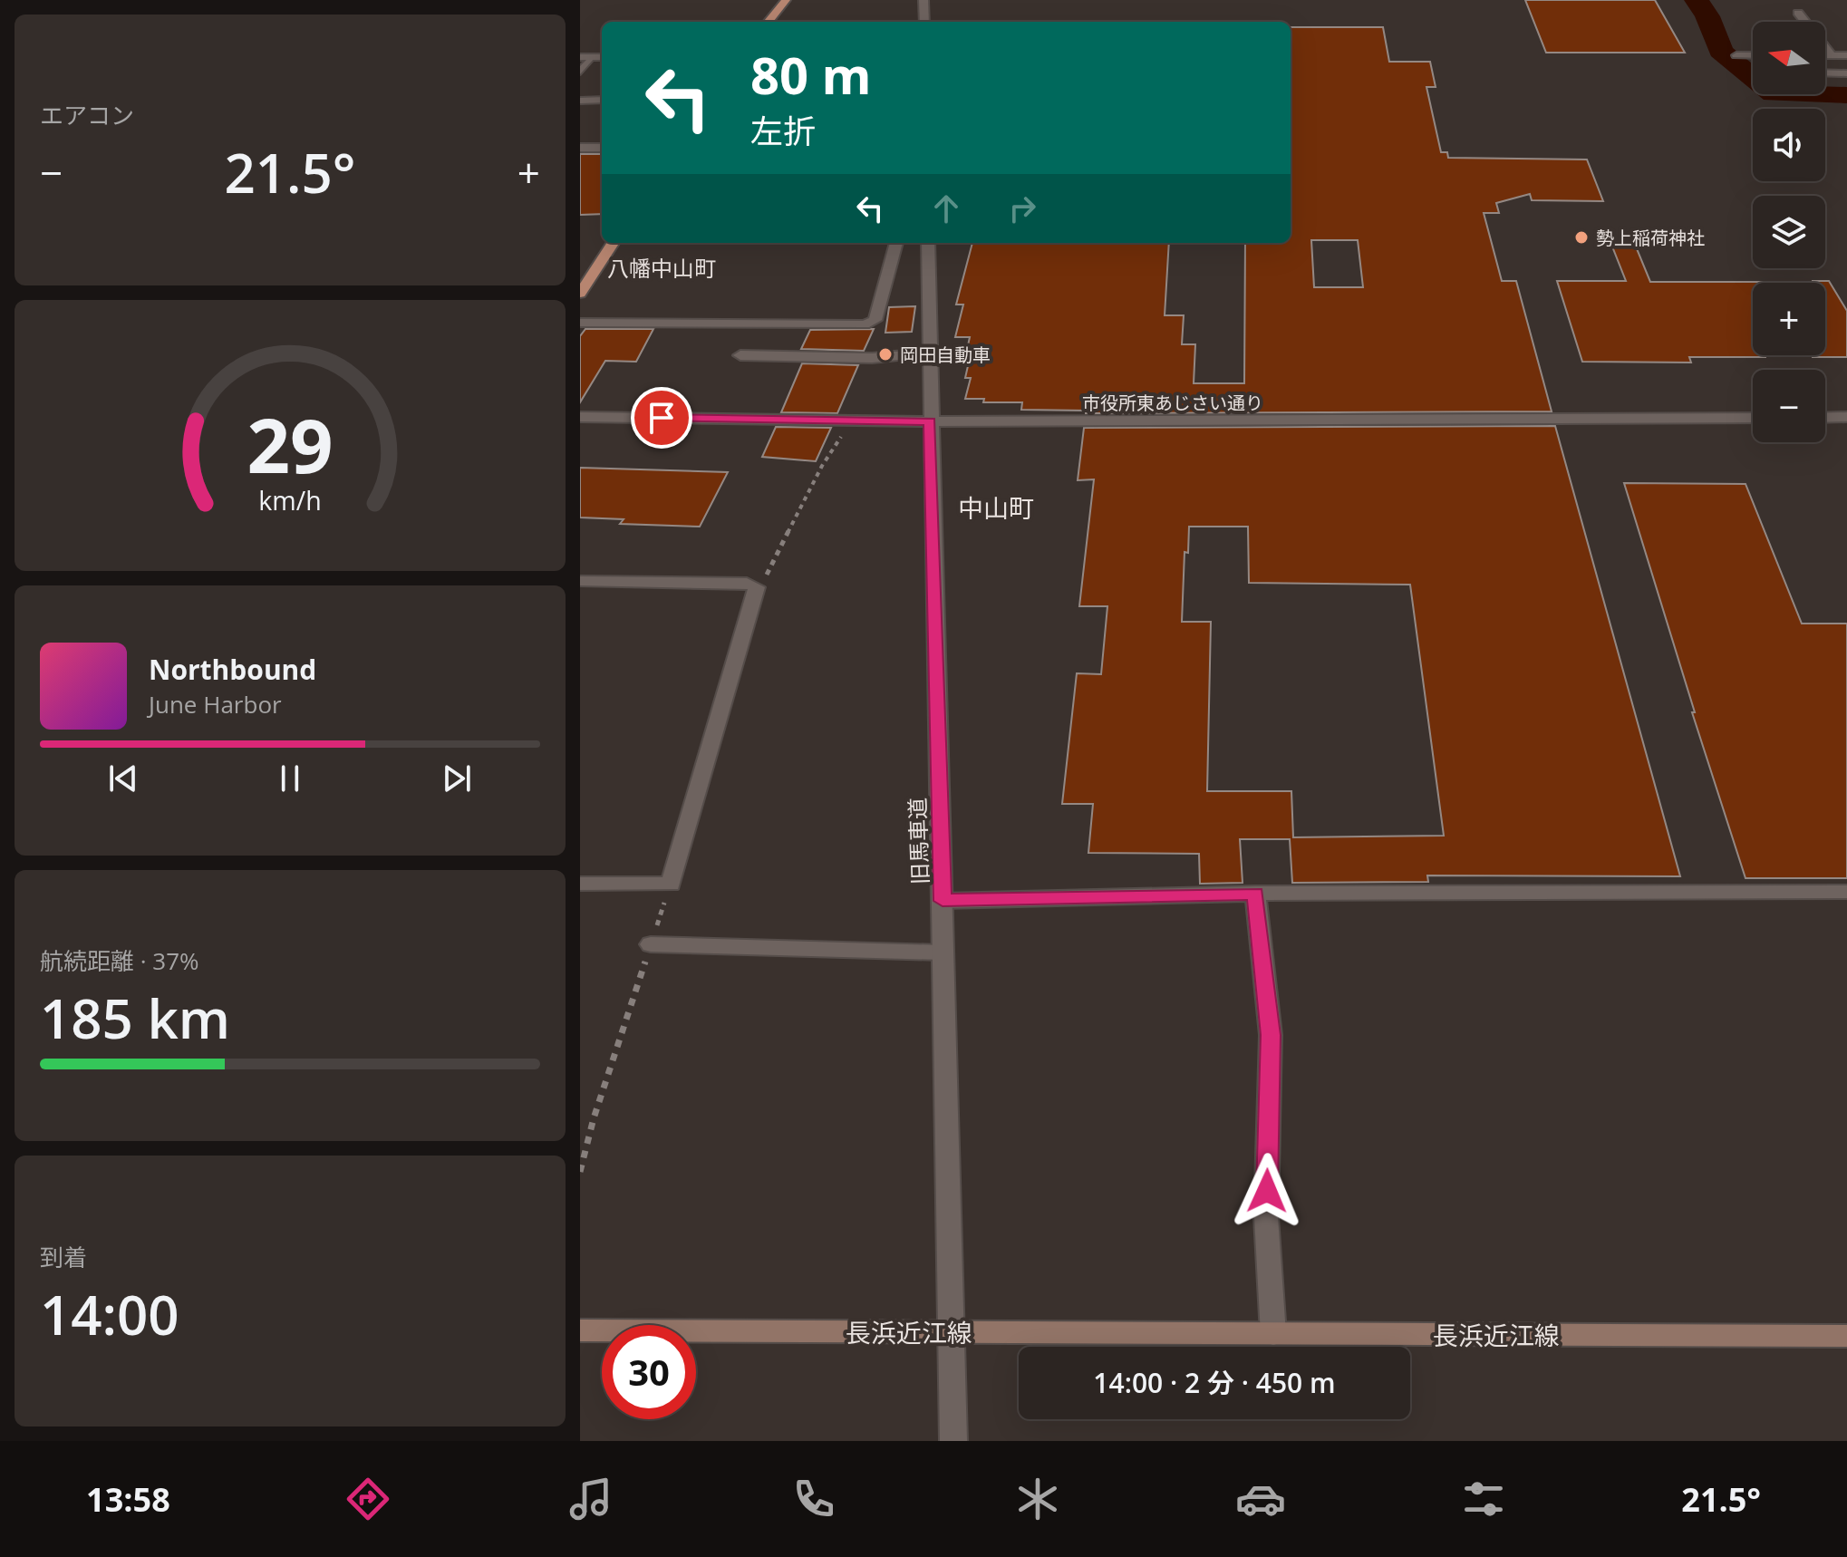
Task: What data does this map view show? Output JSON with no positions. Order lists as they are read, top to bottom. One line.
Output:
{"streets":{"main road":["長浜近江線"],"street":["市役所東あじさい通り","旧馬車道"]},"crossings":[["市役所東あじさい通り","旧馬車道"],["旧馬車道","長浜近江線"]],"districts":["八幡中山町","中山町"],"places":["勢上稲荷神社","岡田自動車"],"north":"left","page":{"tile":["エアコン",["航続距離 · 37%","185 km"],["到着","14:00"]],"map_buttons":["+","−"],"turn":["80 m","左折"],"heat":["−","21.5°","+"],"song":["Northbound","June Harbor"],"limit":"30","trip":"14:00 · 2 分 · 450 m","tabs":["13:58","21.5°"],"gauge":["29","km/h"]}}
